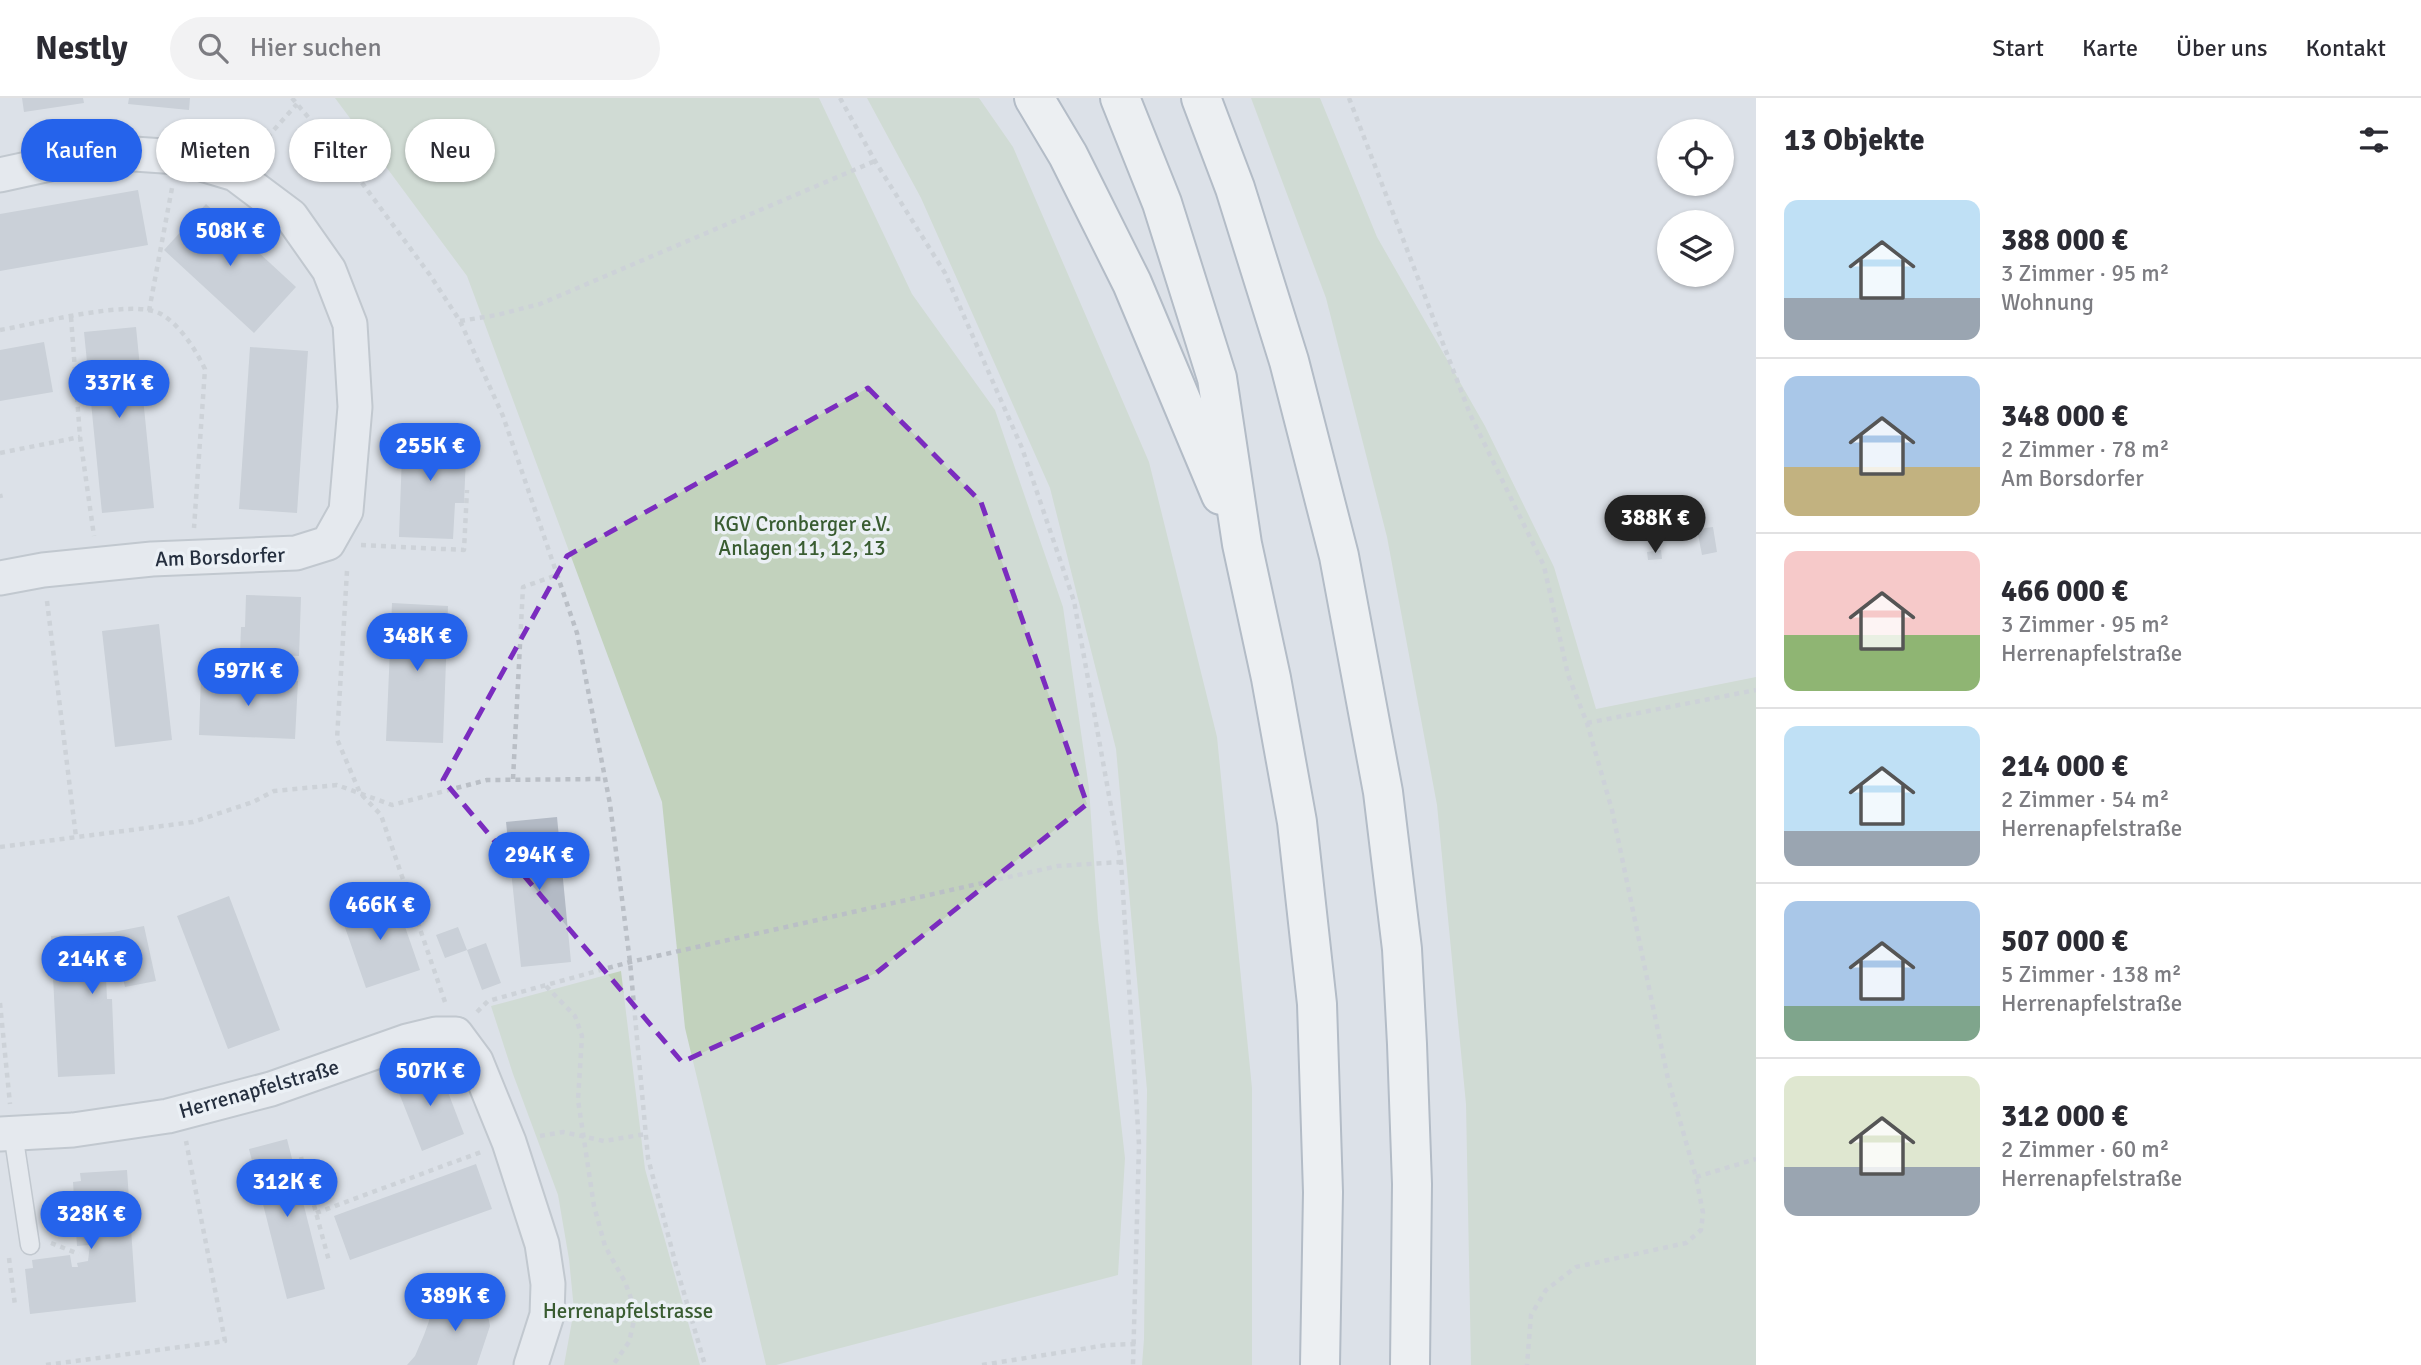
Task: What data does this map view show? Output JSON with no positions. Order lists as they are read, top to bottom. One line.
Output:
{"streets":{"street":["Am Borsdorfer","Herrenapfelstraße"]},"parks":["KGV Cronberger e.V. Anlagen 11, 12, 13","Herrenapfelstrasse"],"page":{"header":"Nestly","search":"Hier suchen","nav":["Start","Karte","Über uns","Kontakt"],"heading":"13 Objekte","chip":["Kaufen","Mieten","Filter","Neu"],"list":[{"name":"388 000 €","note":"3 Zimmer · 95 m² · Wohnung"},{"name":"348 000 €","note":"2 Zimmer · 78 m² · Am Borsdorfer"},{"name":"466 000 €","note":"3 Zimmer · 95 m² · Herrenapfelstraße"},{"name":"214 000 €","note":"2 Zimmer · 54 m² · Herrenapfelstraße"},{"name":"507 000 €","note":"5 Zimmer · 138 m² · Herrenapfelstraße"},{"name":"312 000 €","note":"2 Zimmer · 60 m² · Herrenapfelstraße"}],"price":["508K €","337K €","255K €","388K €","348K €","597K €","294K €","466K €","214K €","507K €","312K €","328K €","389K €"]}}
